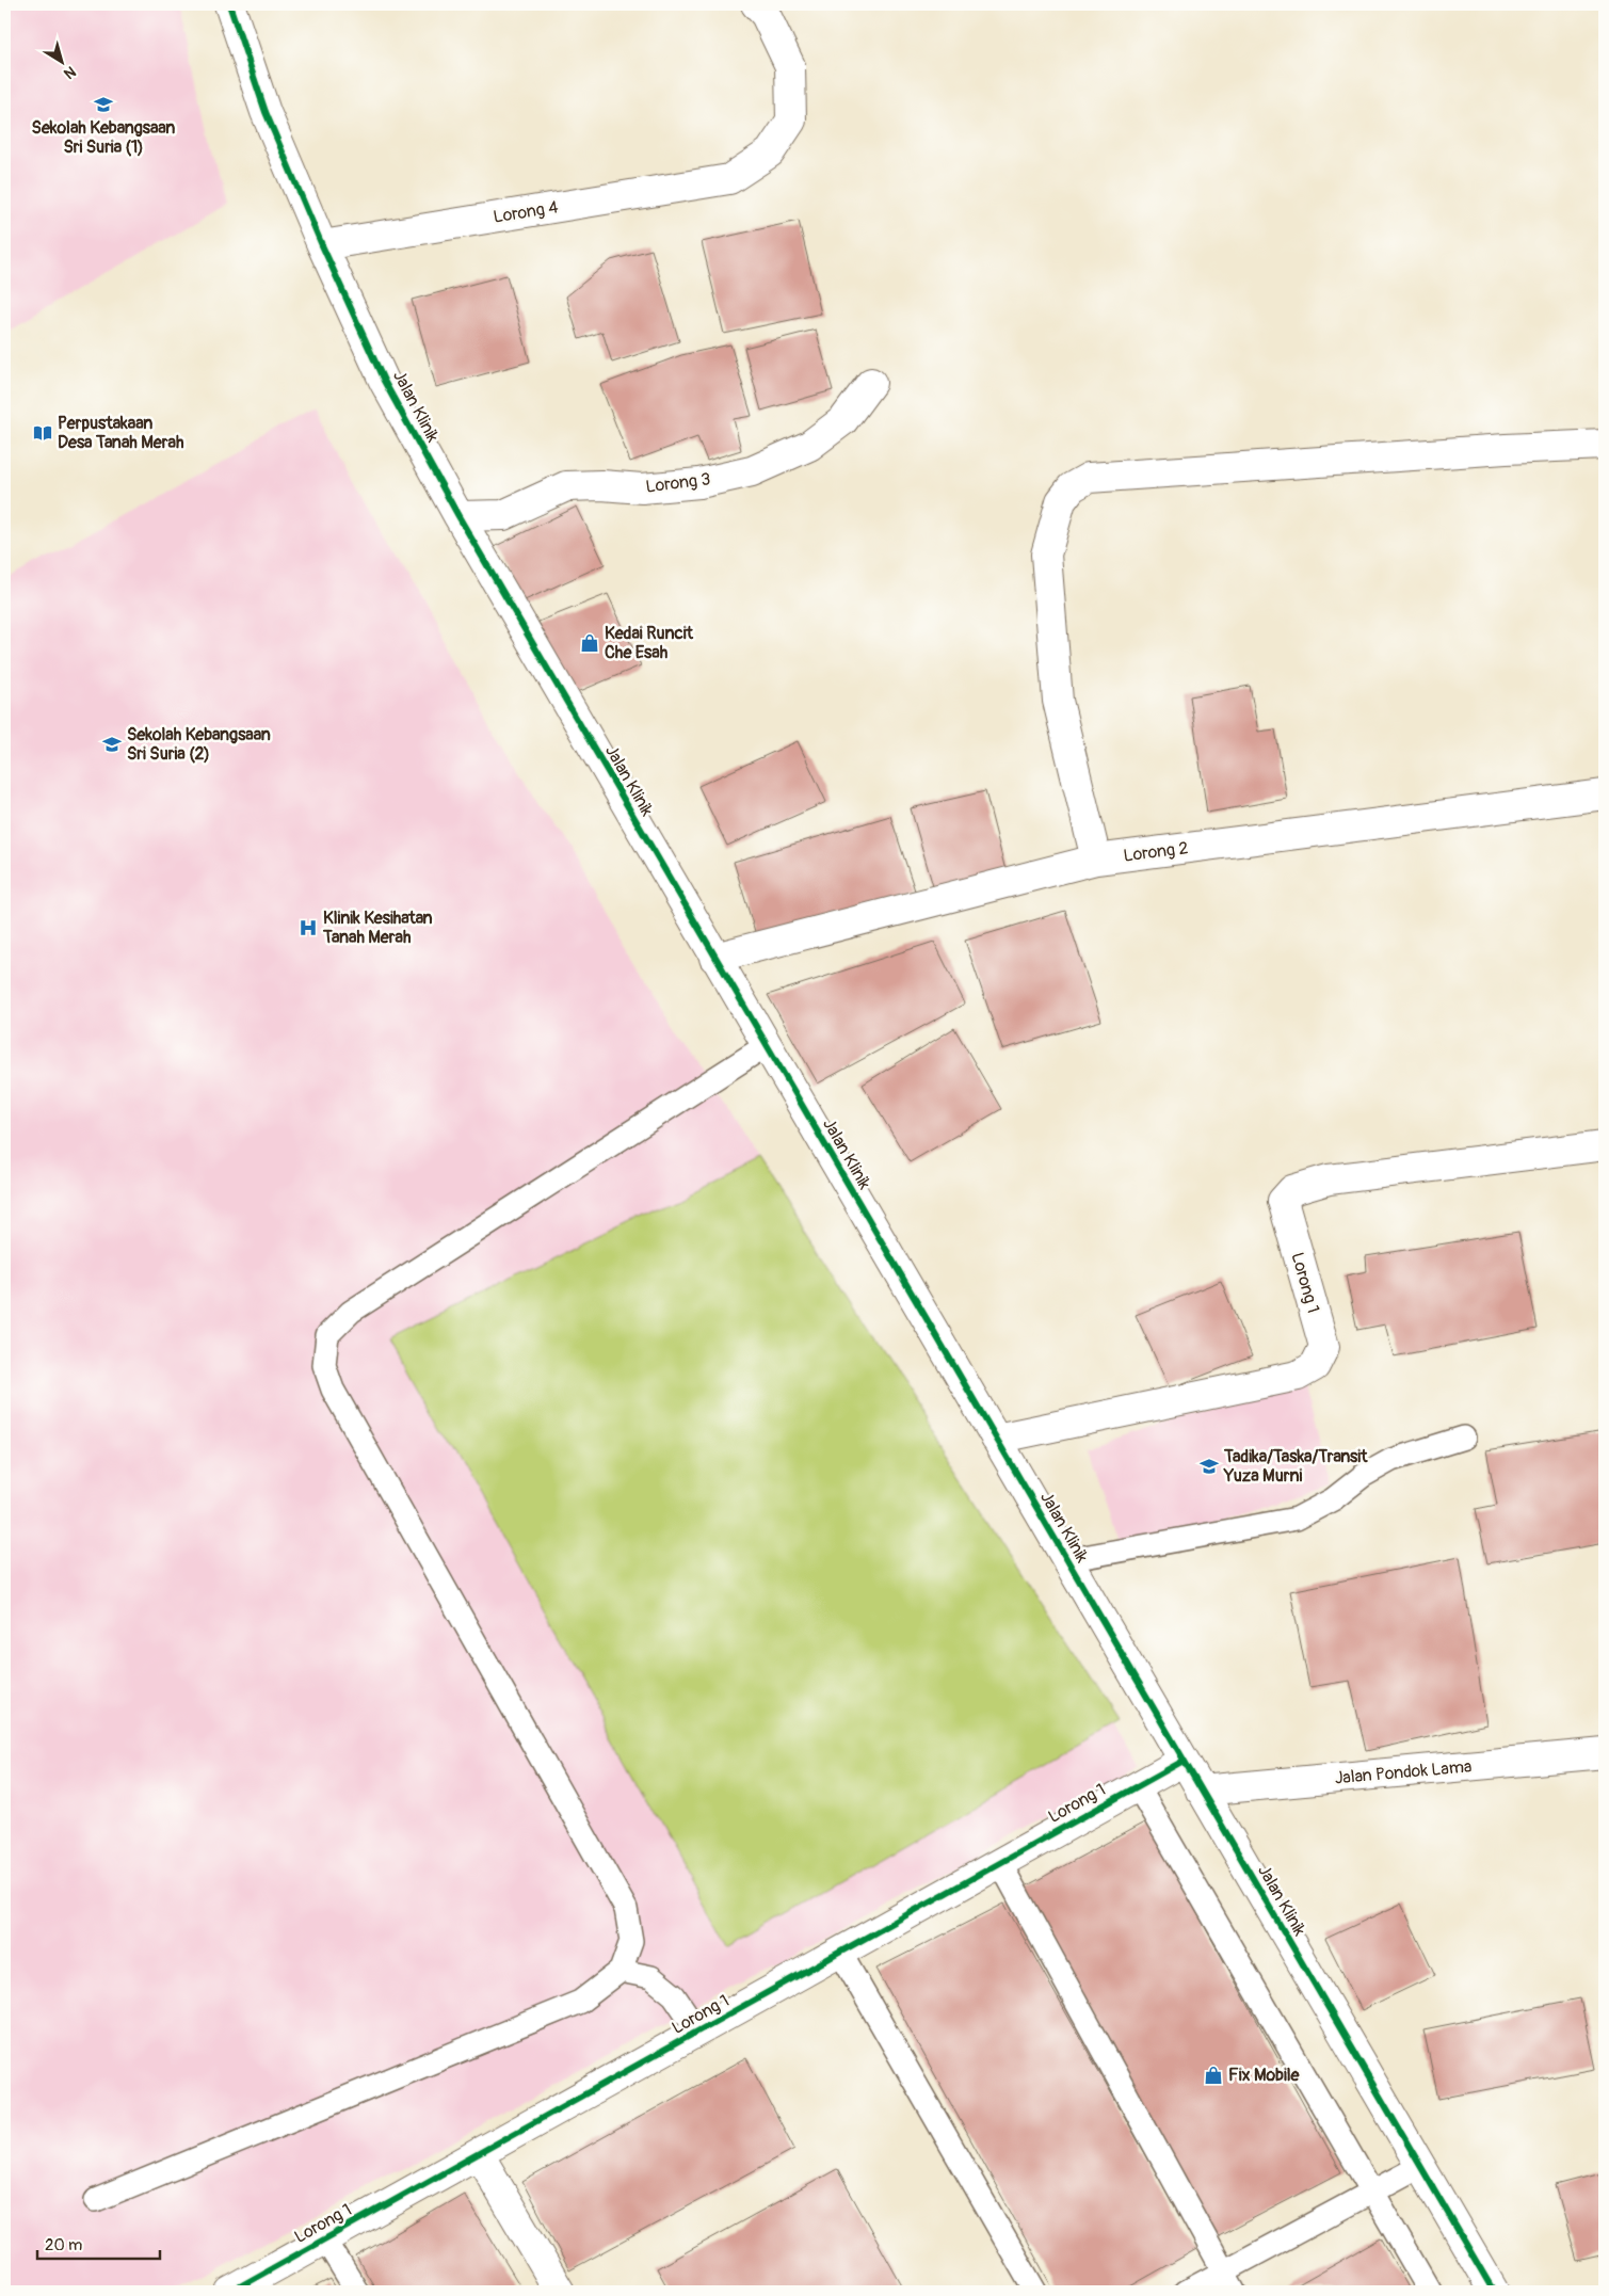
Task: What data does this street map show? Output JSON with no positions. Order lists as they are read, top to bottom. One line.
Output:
{"streets":{"street":["Lorong 4","Jalan Klinik","Lorong 3","Lorong 2","Lorong 1","Jalan Pondok Lama"]},"crossings":[["Lorong 4","Jalan Klinik"],["Jalan Klinik","Lorong 3"],["Jalan Klinik","Lorong 2"],["Jalan Klinik","Lorong 1"],["Jalan Klinik","Jalan Pondok Lama"]],"places":{"school or university":["Sekolah Kebangsaan Sri Suria (1)","Sekolah Kebangsaan Sri Suria (2)","Tadika/Taska/Transit Yuza Murni"],"library":["Perpustakaan Desa Tanah Merah"],"shop":["Kedai Runcit Che Esah","Fix Mobile"],"hospital":["Klinik Kesihatan Tanah Merah"]},"scale_bar":"20 m","north":"bottom right"}
